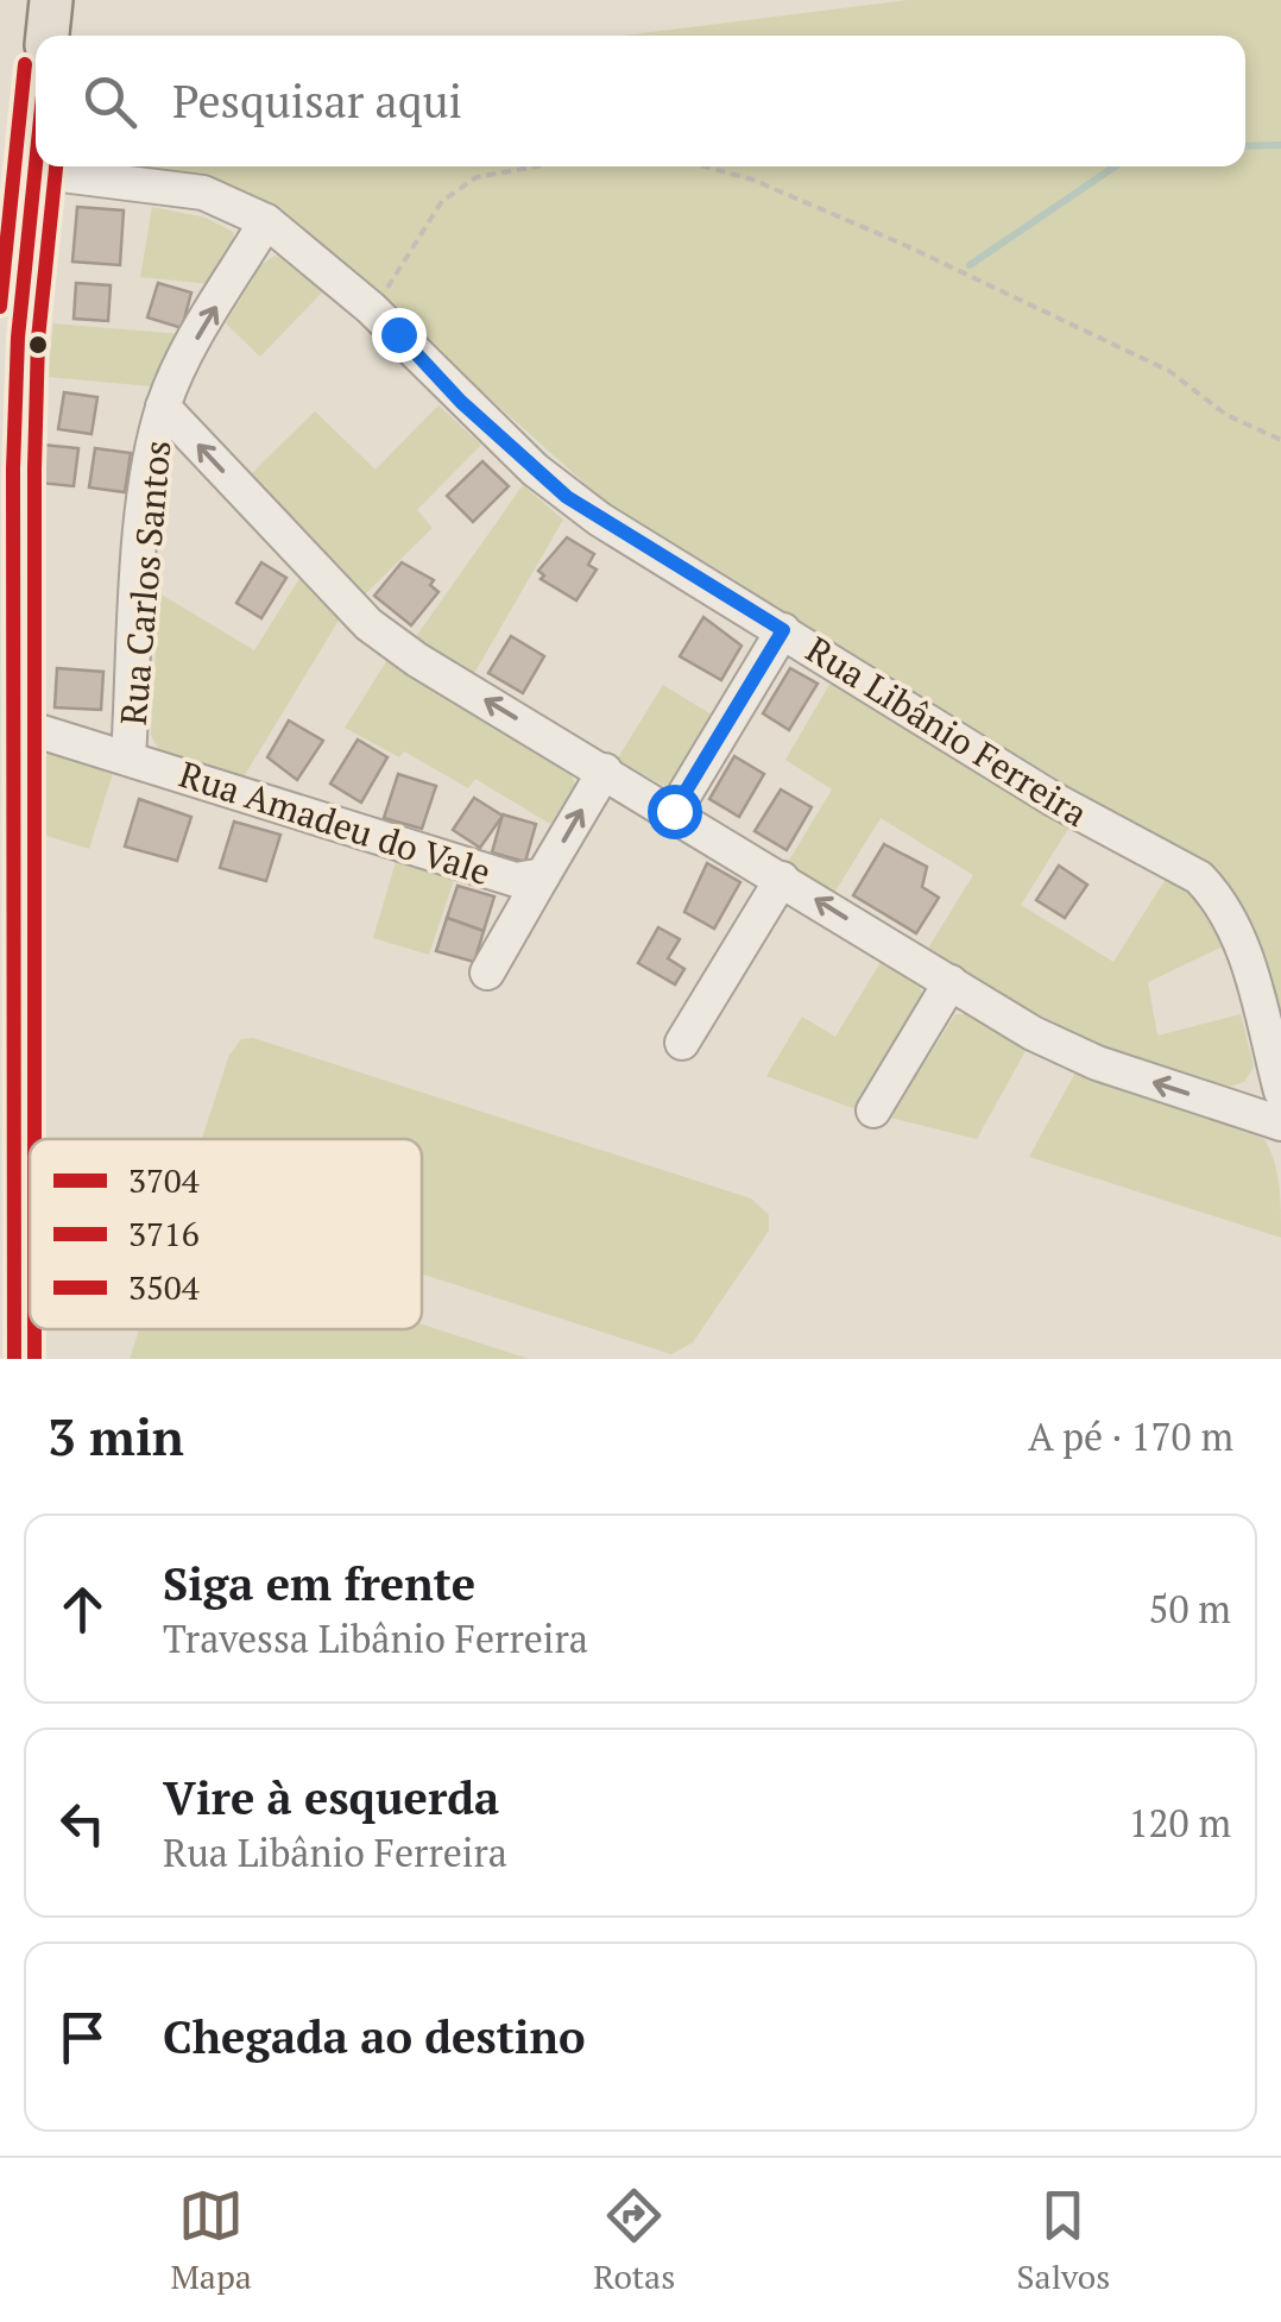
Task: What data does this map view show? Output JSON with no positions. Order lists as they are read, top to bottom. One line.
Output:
{"streets":{"street":["Rua Carlos Santos","Rua Libânio Ferreira","Rua Amadeu do Vale"]},"crossings":[["Rua Carlos Santos","Rua Libânio Ferreira"],["Rua Carlos Santos","Rua Amadeu do Vale"]],"one_way":["Rua Carlos Santos"],"lines":["transit line 3504","transit line 3704","transit line 3716"],"legend":["3704","3716","3504"],"page":{"search":"Pesquisar aqui","heading":["3 min","A pé · 170 m"],"list":[["Siga em frente","Travessa Libânio Ferreira","50 m"],["Vire à esquerda","Rua Libânio Ferreira","120 m"],"Chegada ao destino"],"nav":["Mapa","Rotas","Salvos"]}}
